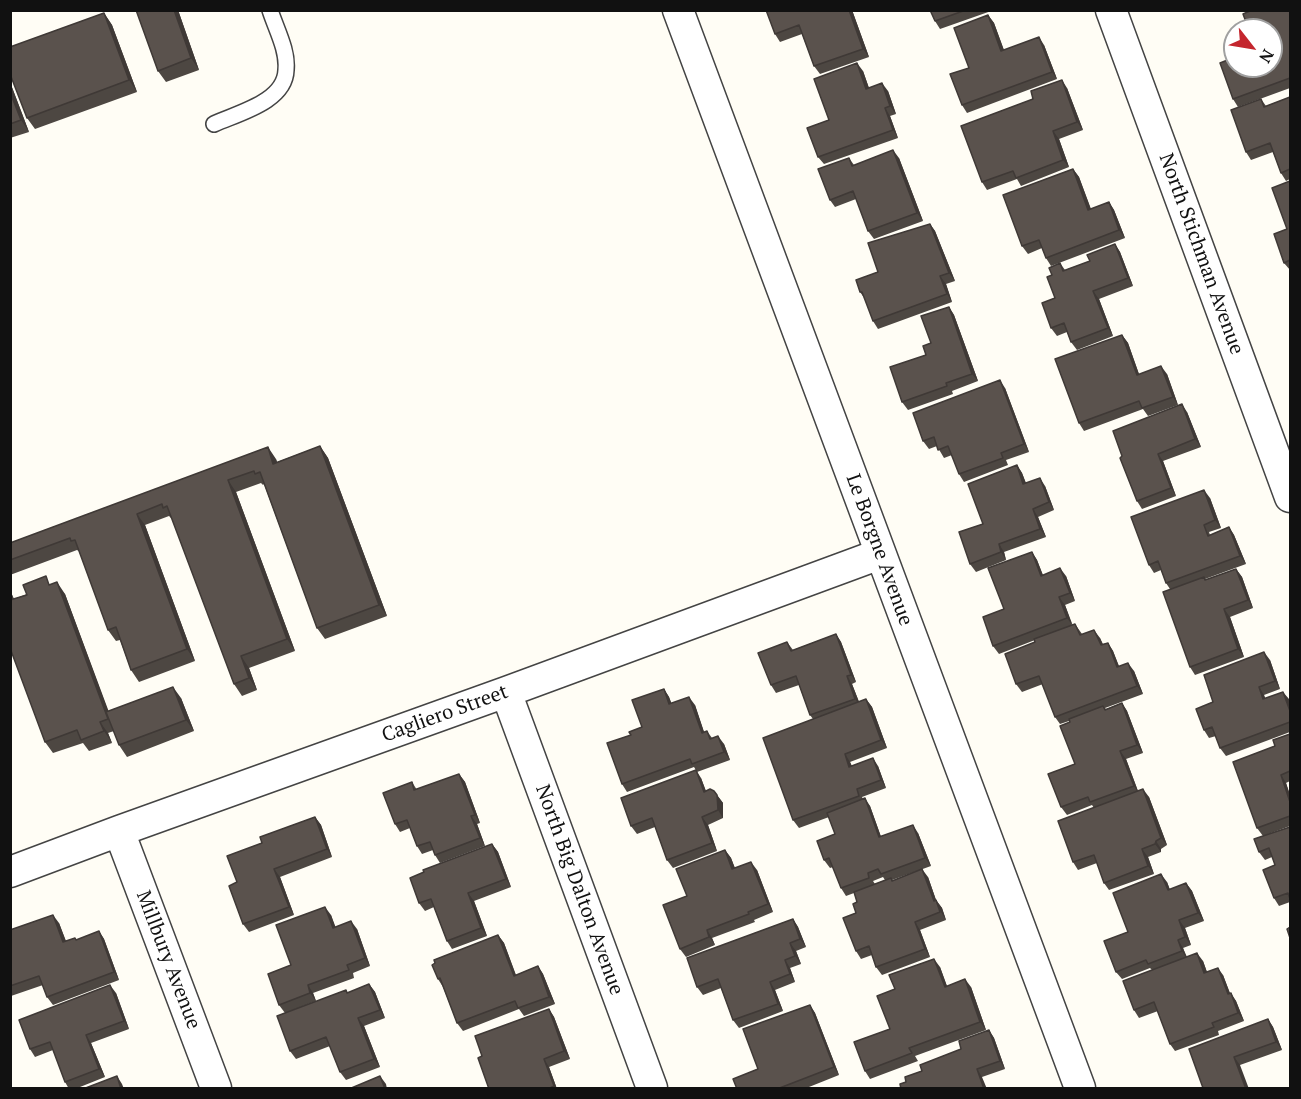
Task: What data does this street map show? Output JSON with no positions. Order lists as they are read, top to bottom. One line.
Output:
{"streets":{"street":["North Stichman Avenue","Le Borgne Avenue","Cagliero Street","North Big Dalton Avenue","Millbury Avenue"]},"crossings":[["Le Borgne Avenue","Cagliero Street"],["Cagliero Street","North Big Dalton Avenue"],["Cagliero Street","Millbury Avenue"]],"north":"bottom right"}
